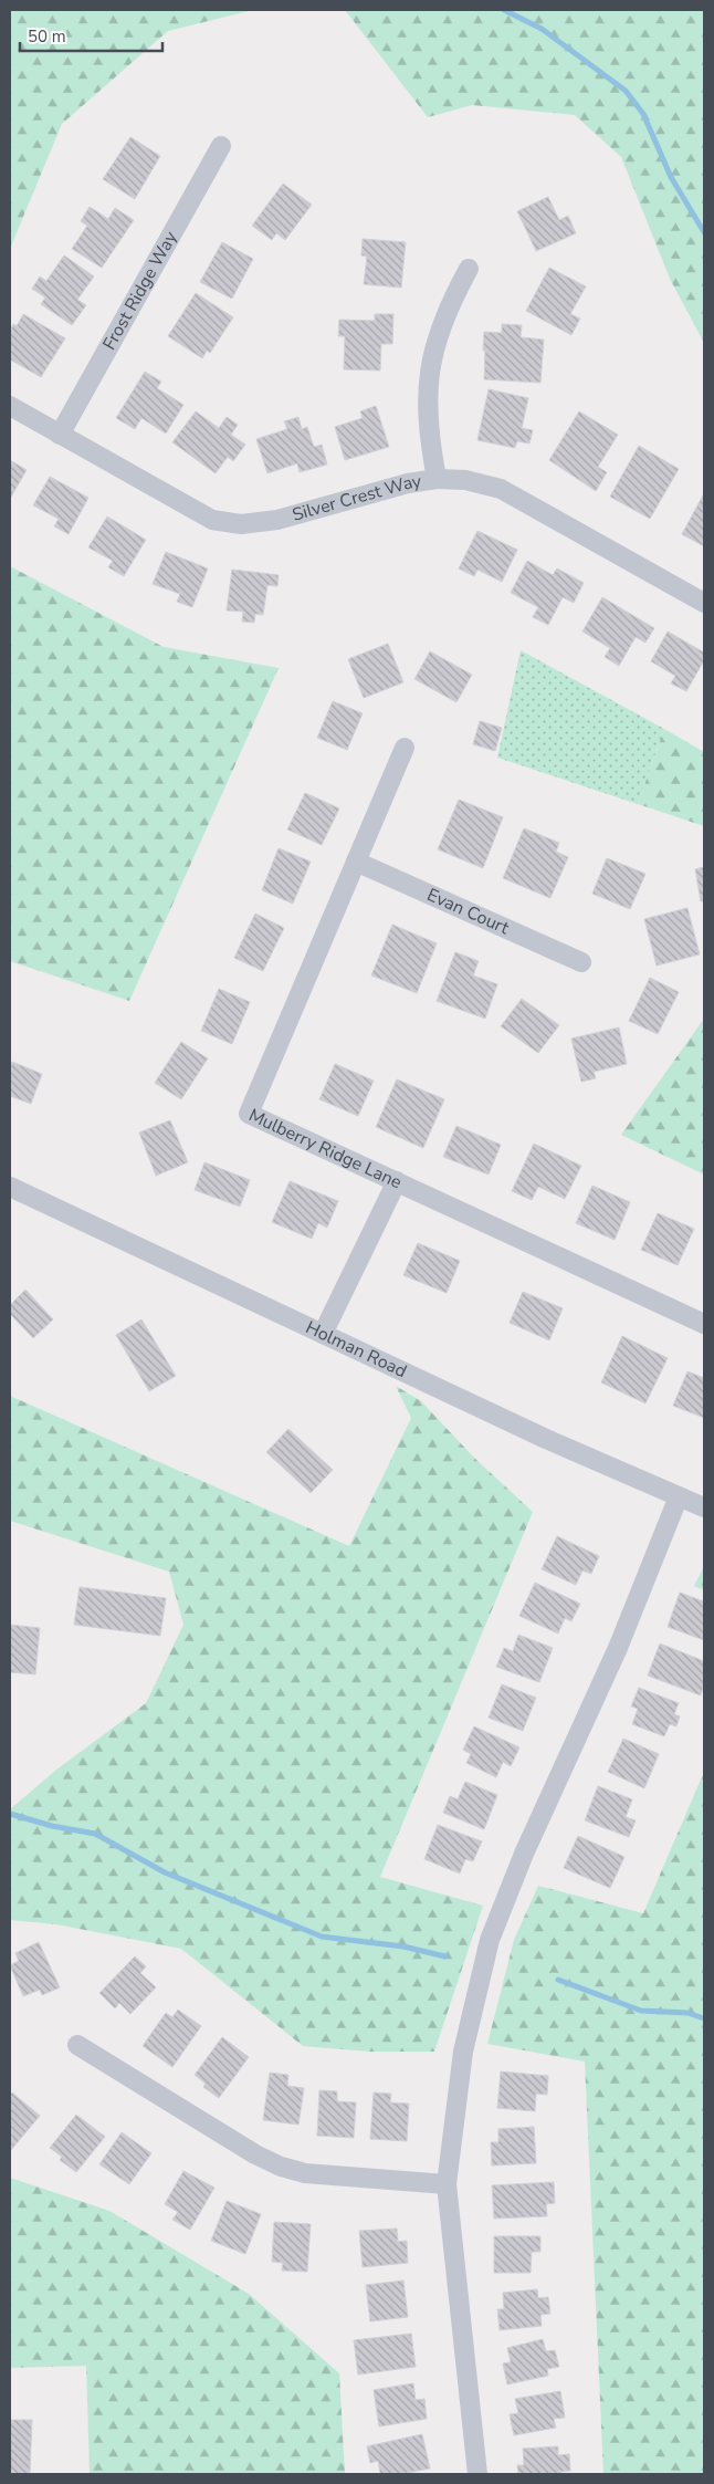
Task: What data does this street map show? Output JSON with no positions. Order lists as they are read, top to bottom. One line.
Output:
{"streets":{"street":["Frost Ridge Way","Silver Crest Way","Evan Court","Mulberry Ridge Lane","Holman Road"]},"crossings":[["Frost Ridge Way","Silver Crest Way"],["Evan Court","Mulberry Ridge Lane"]],"scale_bar":"50 m"}
